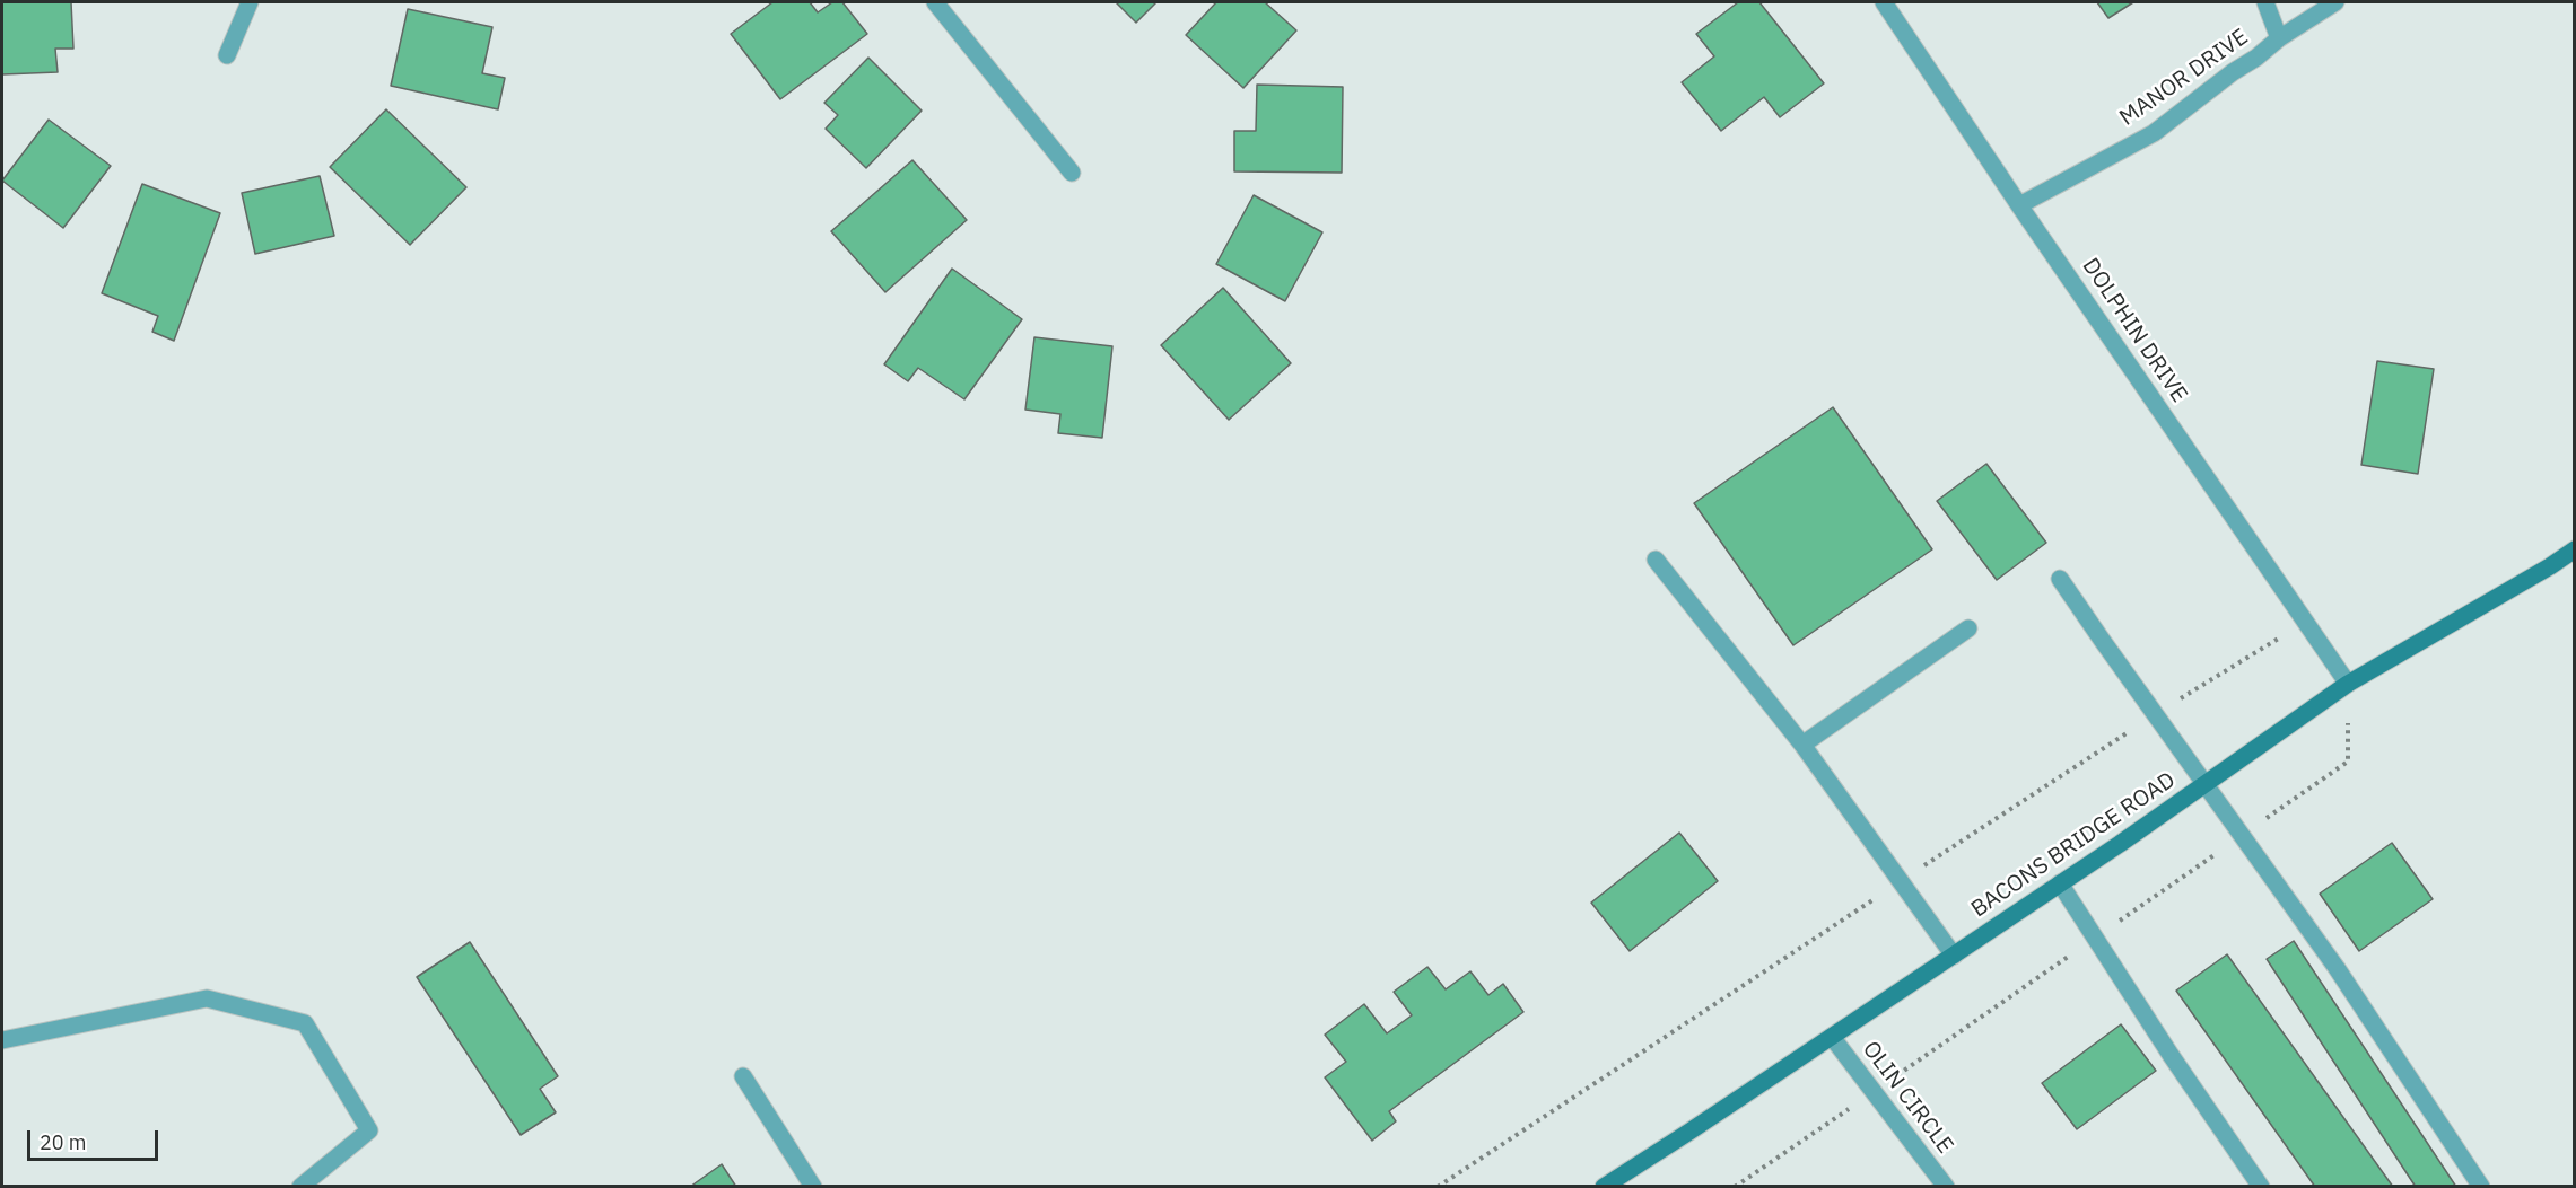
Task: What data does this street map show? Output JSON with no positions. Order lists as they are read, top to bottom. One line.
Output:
{"streets":{"main road":["BACONS BRIDGE ROAD"],"street":["MANOR DRIVE","DOLPHIN DRIVE","OLIN CIRCLE"]},"crossings":[["MANOR DRIVE","DOLPHIN DRIVE"],["DOLPHIN DRIVE","BACONS BRIDGE ROAD"],["BACONS BRIDGE ROAD","OLIN CIRCLE"]],"scale_bar":"20 m"}
